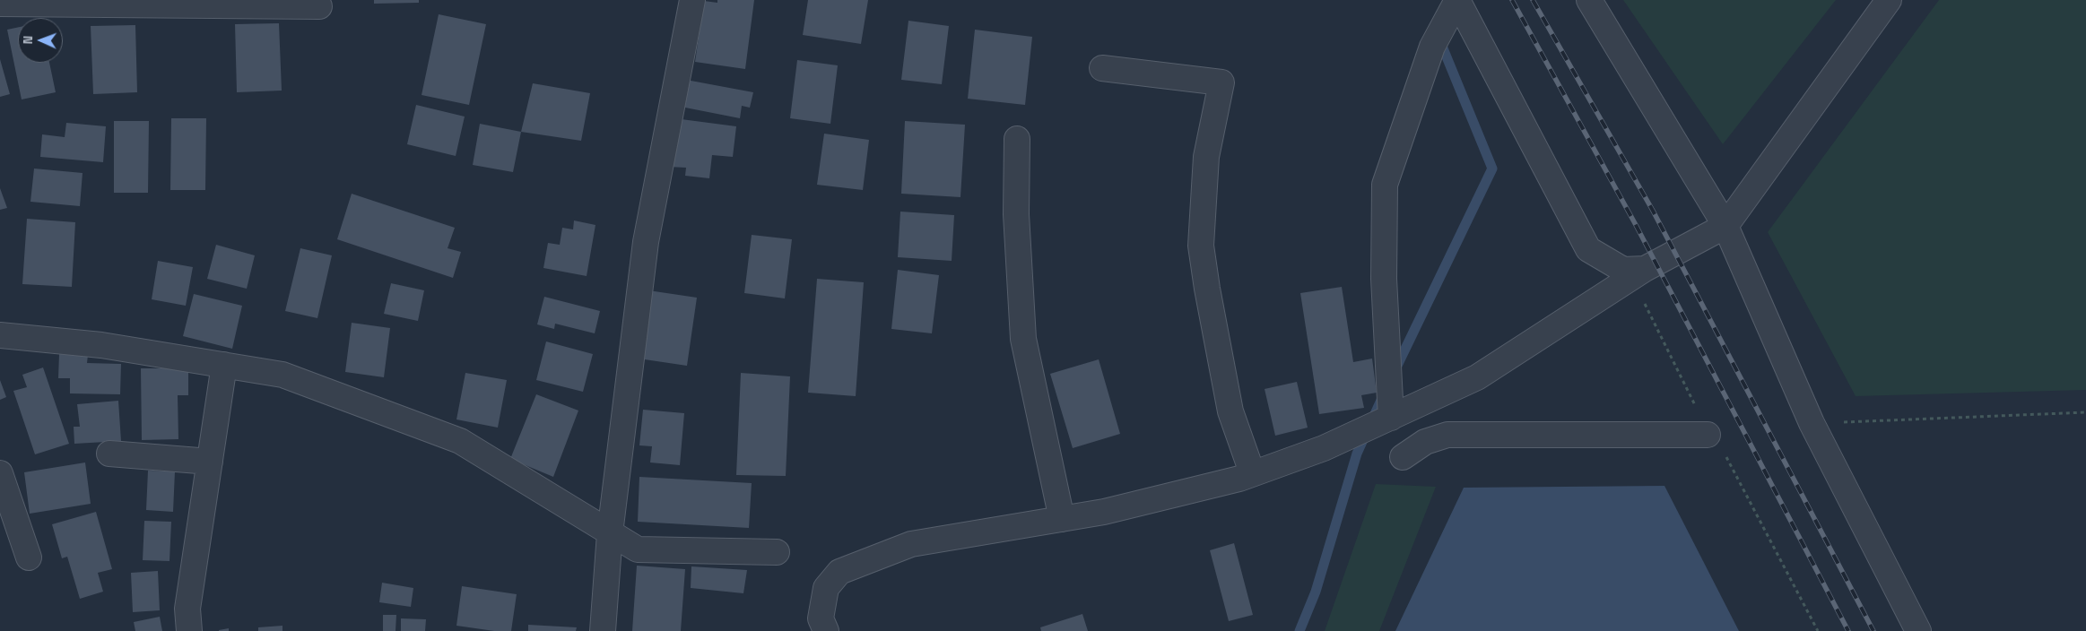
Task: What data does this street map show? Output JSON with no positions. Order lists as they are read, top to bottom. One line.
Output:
{"north":"left"}
